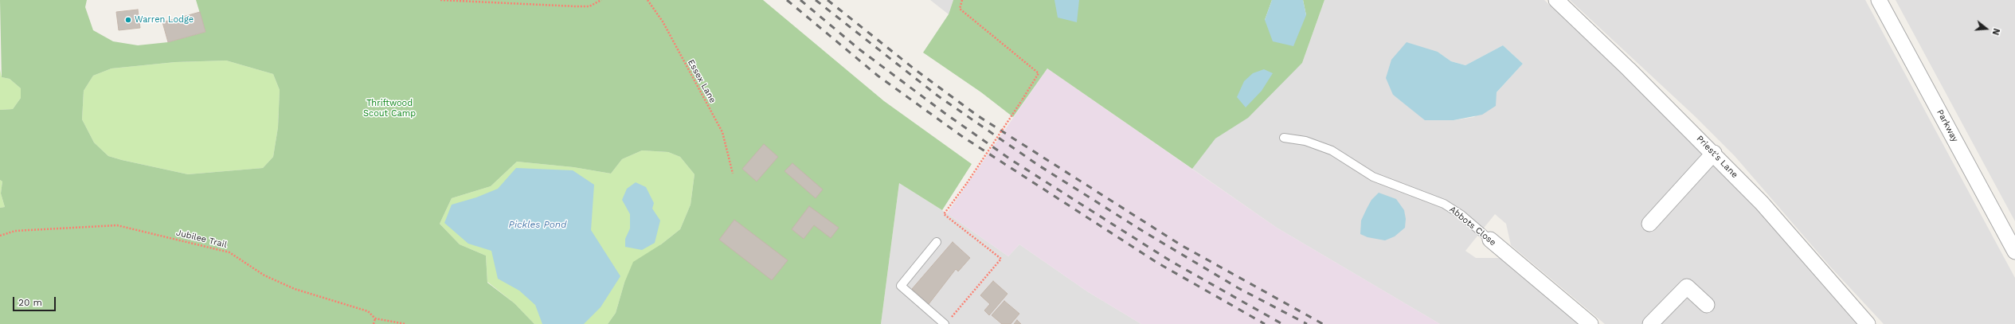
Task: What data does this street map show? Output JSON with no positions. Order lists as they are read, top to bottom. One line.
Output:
{"streets":{"street":["Parkway","Priest's Lane","Abbots Close"],"path":["Essex Lane","Jubilee Trail"]},"water":["Pickles Pond"],"parks":["Thriftwood Scout Camp"],"places":["Warren Lodge"],"scale_bar":"20 m","north":"right"}
